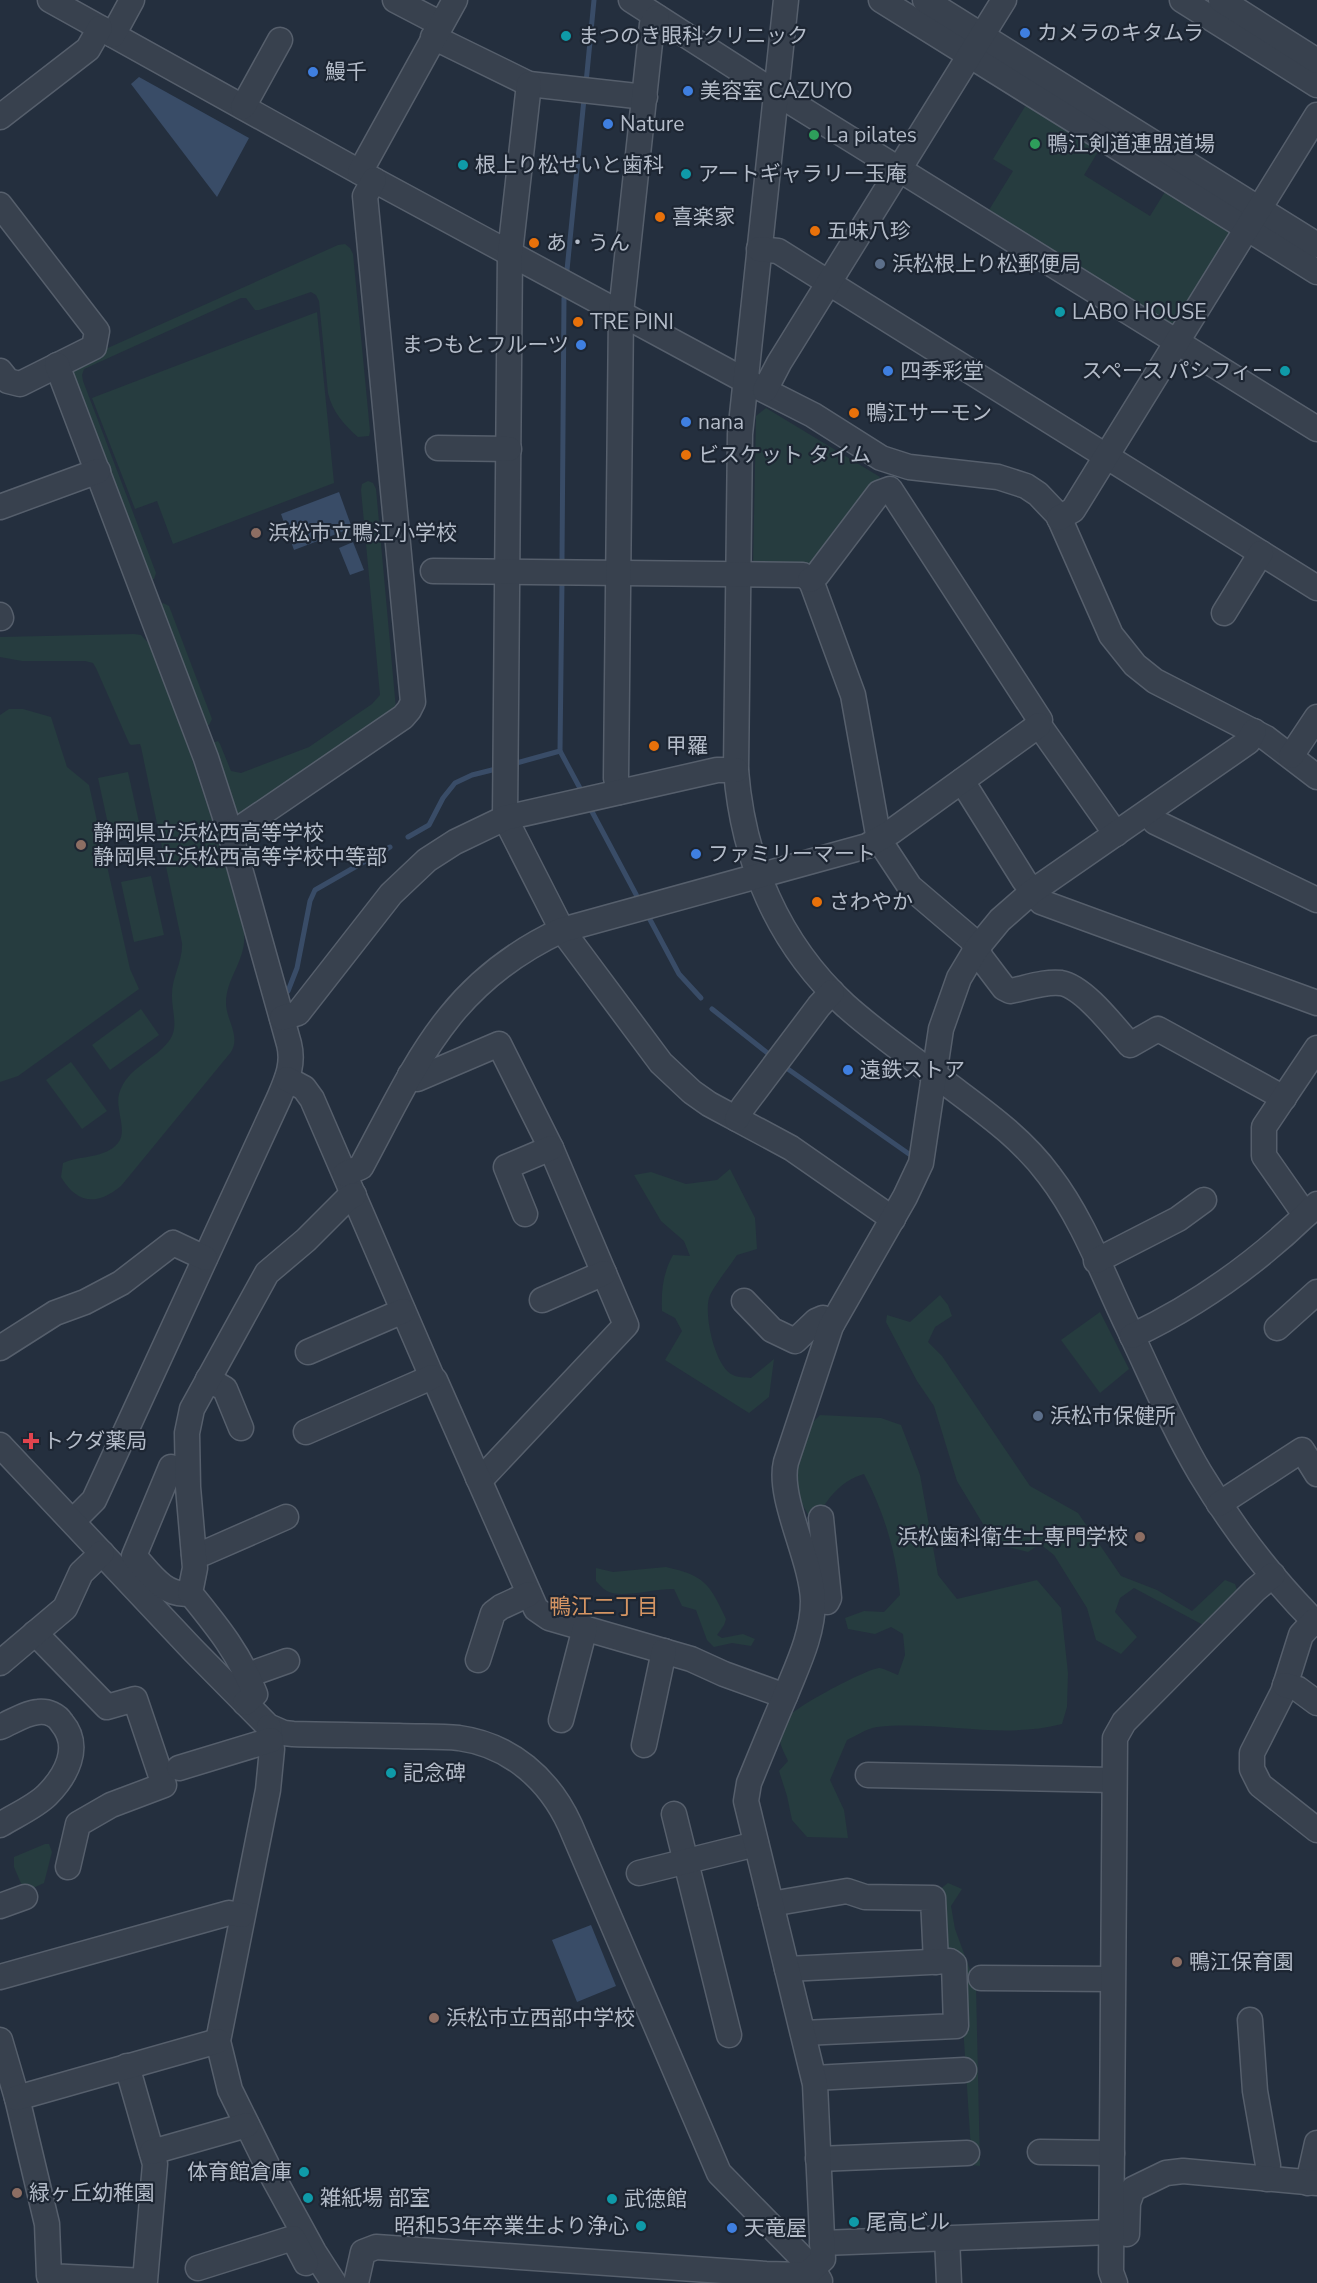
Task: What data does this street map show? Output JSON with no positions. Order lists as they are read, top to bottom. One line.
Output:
{"districts":["鴨江二丁目"],"places":{"other":["カメラのキタムラ","まつのき眼科クリニック","鰻千","美容室 CAZUYO","Nature","La pilates","鴨江剣道連盟道場","根上り松せいと歯科","アートギャラリー玉庵","喜楽家","五味八珍","あ・うん","浜松根上り松郵便局","LABO HOUSE","TRE PINI","まつもとフルーツ","四季彩堂","スペース パシフィー","鴨江サーモン","nana","ビスケット タイム","浜松市立鴨江小学校","甲羅","静岡県立浜松西高等学校 静岡県立浜松西高等学校中等部","ファミリーマート","さわやか","遠鉄ストア","浜松市保健所","浜松歯科衛生士専門学校","記念碑","鴨江保育園","浜松市立西部中学校","体育館倉庫","緑ヶ丘幼稚園","雑紙場 部室","武徳館","尾高ビル","昭和53年卒業生より浄心","天竜屋"],"health":["トクダ薬局"]}}
